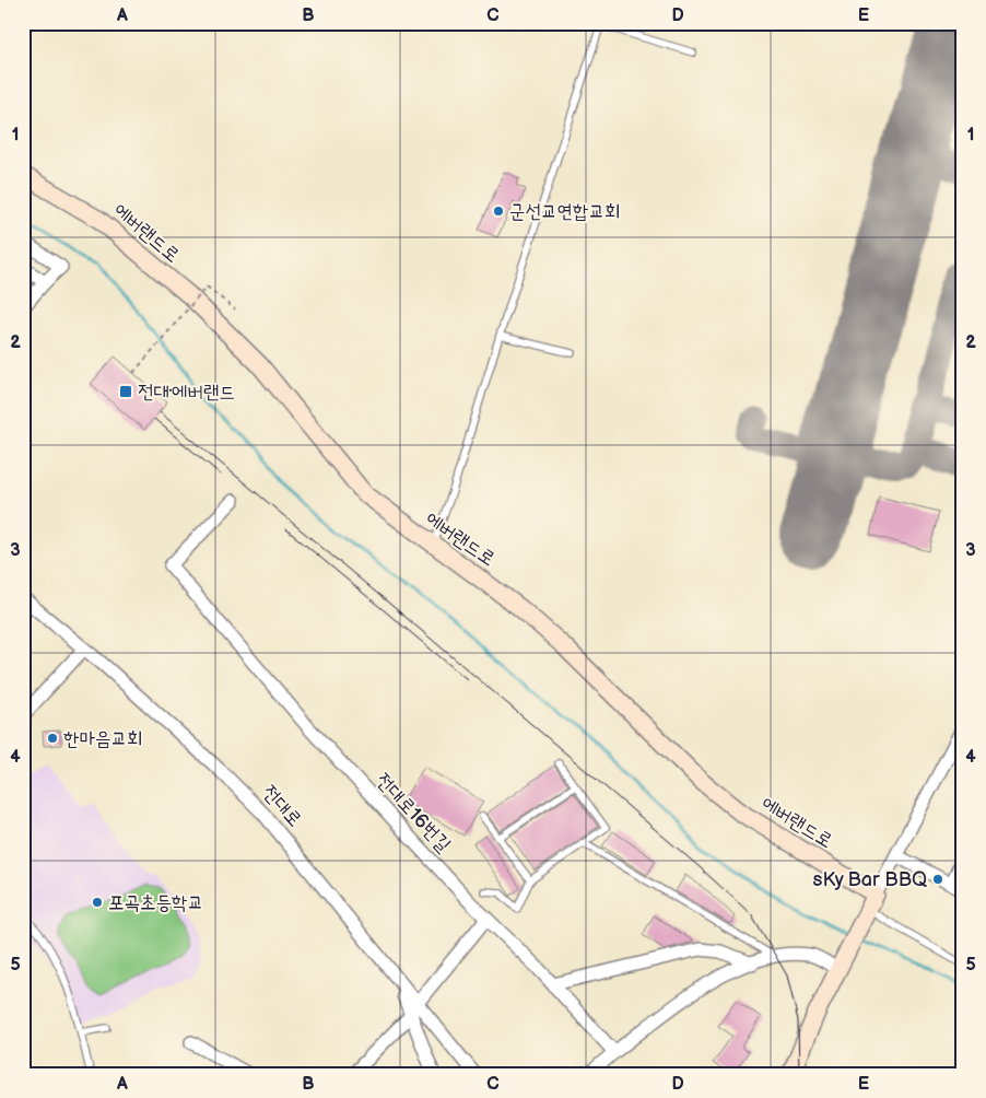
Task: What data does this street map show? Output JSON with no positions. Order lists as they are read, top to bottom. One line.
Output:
{"streets":{"street":["에버랜드로","전대로","전대로16번길"]},"places":{"other":["군선교연합교회","한마음교회","sKy Bar BBQ","포곡초등학교"],"transit":["전대·에버랜드"]},"grid":{"columns":["A","B","C","D","E"],"rows":["1","2","3","4","5"]}}
